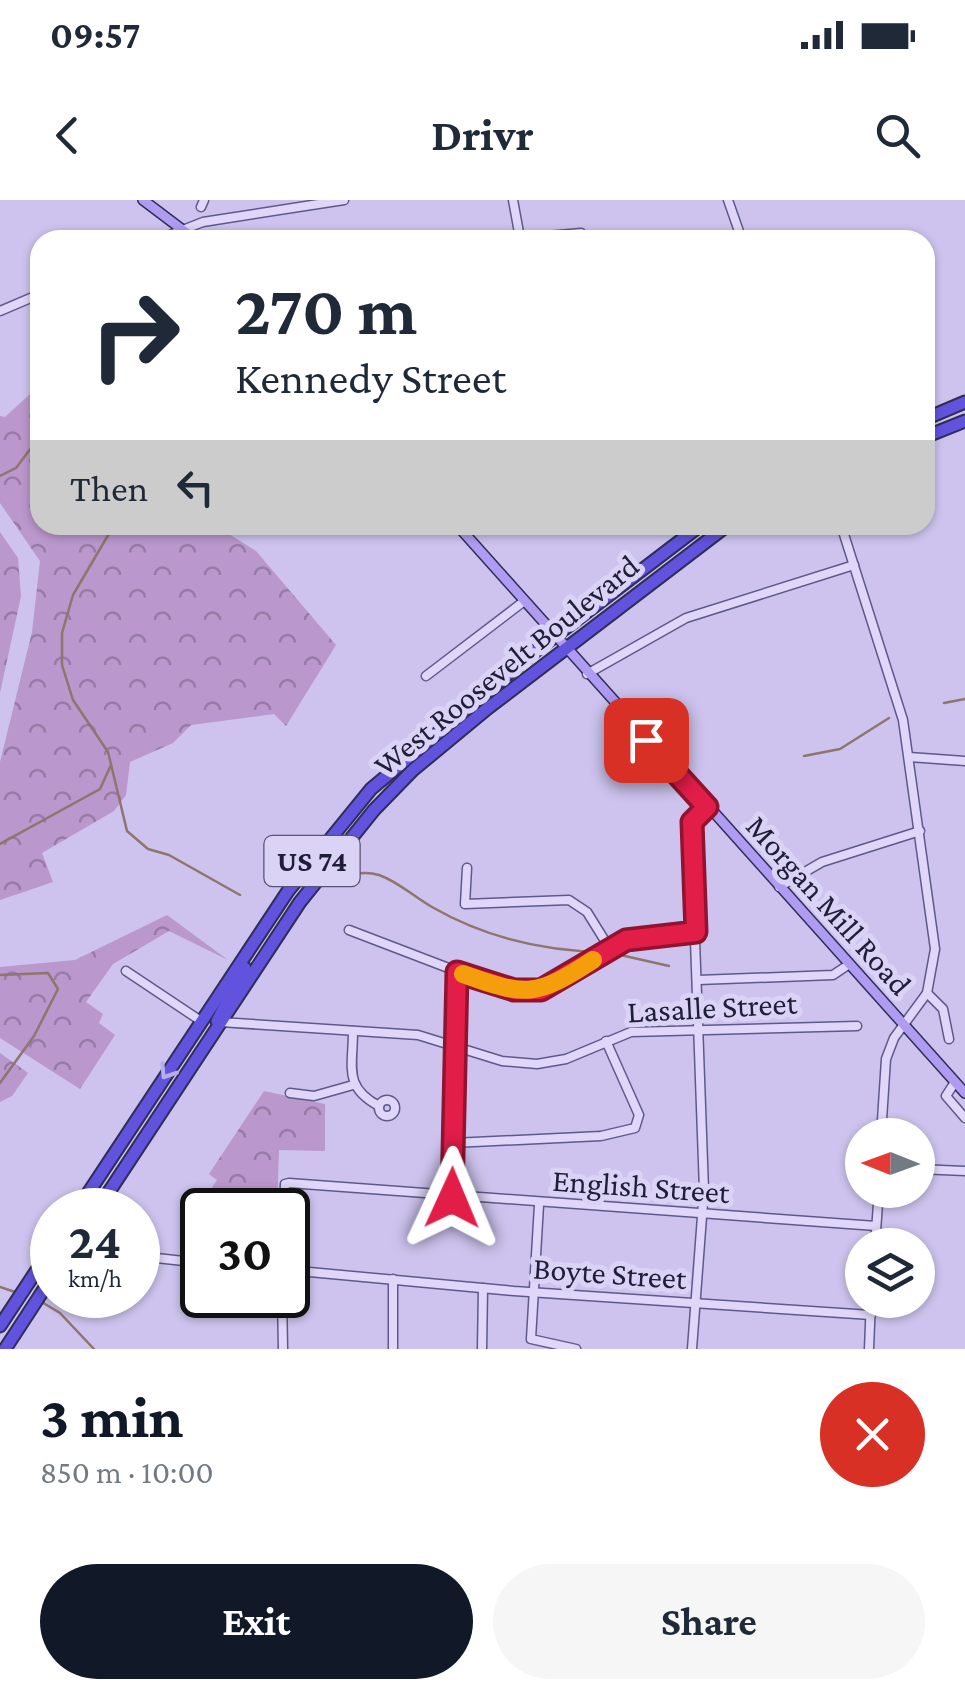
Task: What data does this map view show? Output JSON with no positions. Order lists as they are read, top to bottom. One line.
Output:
{"streets":{"highway":["West Roosevelt Boulevard","US 74"],"main road":["Morgan Mill Road"],"street":["Lasalle Street","English Street","Boyte Street"]},"crossings":[["West Roosevelt Boulevard","Morgan Mill Road"],["West Roosevelt Boulevard","Lasalle Street"]],"north":"left","page":{"status":"09:57","header":"Drivr","turn":["270 m","Kennedy Street"],"then":"Then","speed":"24 km/h","limit":"30","heading":["3 min","850 m · 10:00"],"buttons":["Exit","Share"]}}
